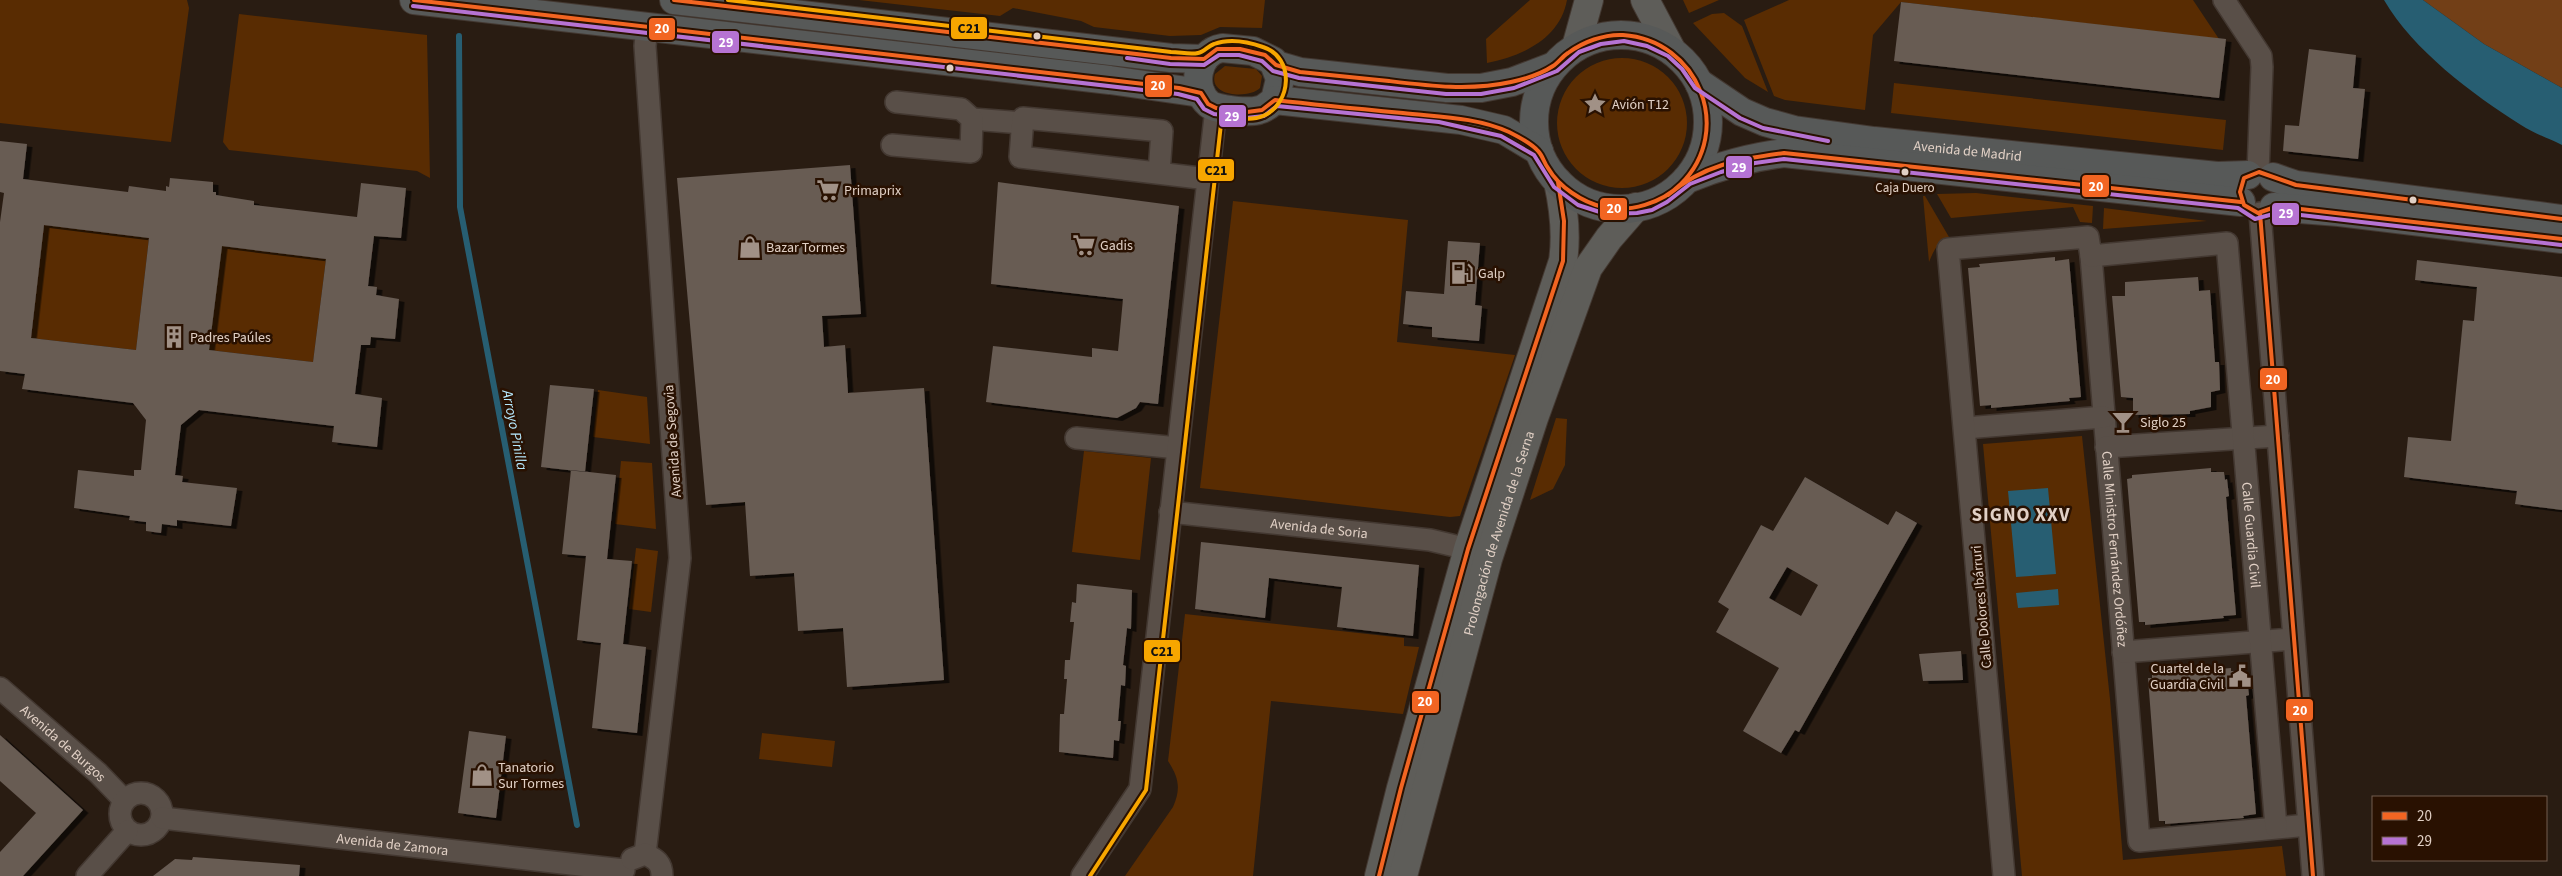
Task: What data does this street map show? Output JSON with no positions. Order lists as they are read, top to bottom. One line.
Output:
{"streets":{"highway":["Avenida de Madrid"],"main road":["Prolongación de Avenida de la Serna"],"street":["Avenida de Segovia","Avenida de Soria","Calle Guardia Civil","Calle Ministro Fernández Ordóñez","Calle Dolores Ibárruri","Avenida de Burgos","Avenida de Zamora"]},"crossings":[["Avenida de Madrid","Prolongación de Avenida de la Serna"],["Avenida de Soria","Prolongación de Avenida de la Serna"],["Calle Guardia Civil","Calle Ministro Fernández Ordóñez"],["Calle Ministro Fernández Ordóñez","Calle Dolores Ibárruri"],["Avenida de Burgos","Avenida de Zamora"]],"districts":["SIGNO XXV"],"water":["Arroyo Pinilla"],"places":{"place":["Avión T12"],"other":["Caja Duero"],"supermarket":["Primaprix","Gadis"],"shop":["Bazar Tormes","Tanatorio Sur Tormes"],"fuel station":["Galp"],"building":["Padres Paúles"],"bar":["Siglo 25"],"public building":["Cuartel de la Guardia Civil"]},"lines":["transit line 20","transit line C21","transit line 29"],"legend":["20","29"]}
